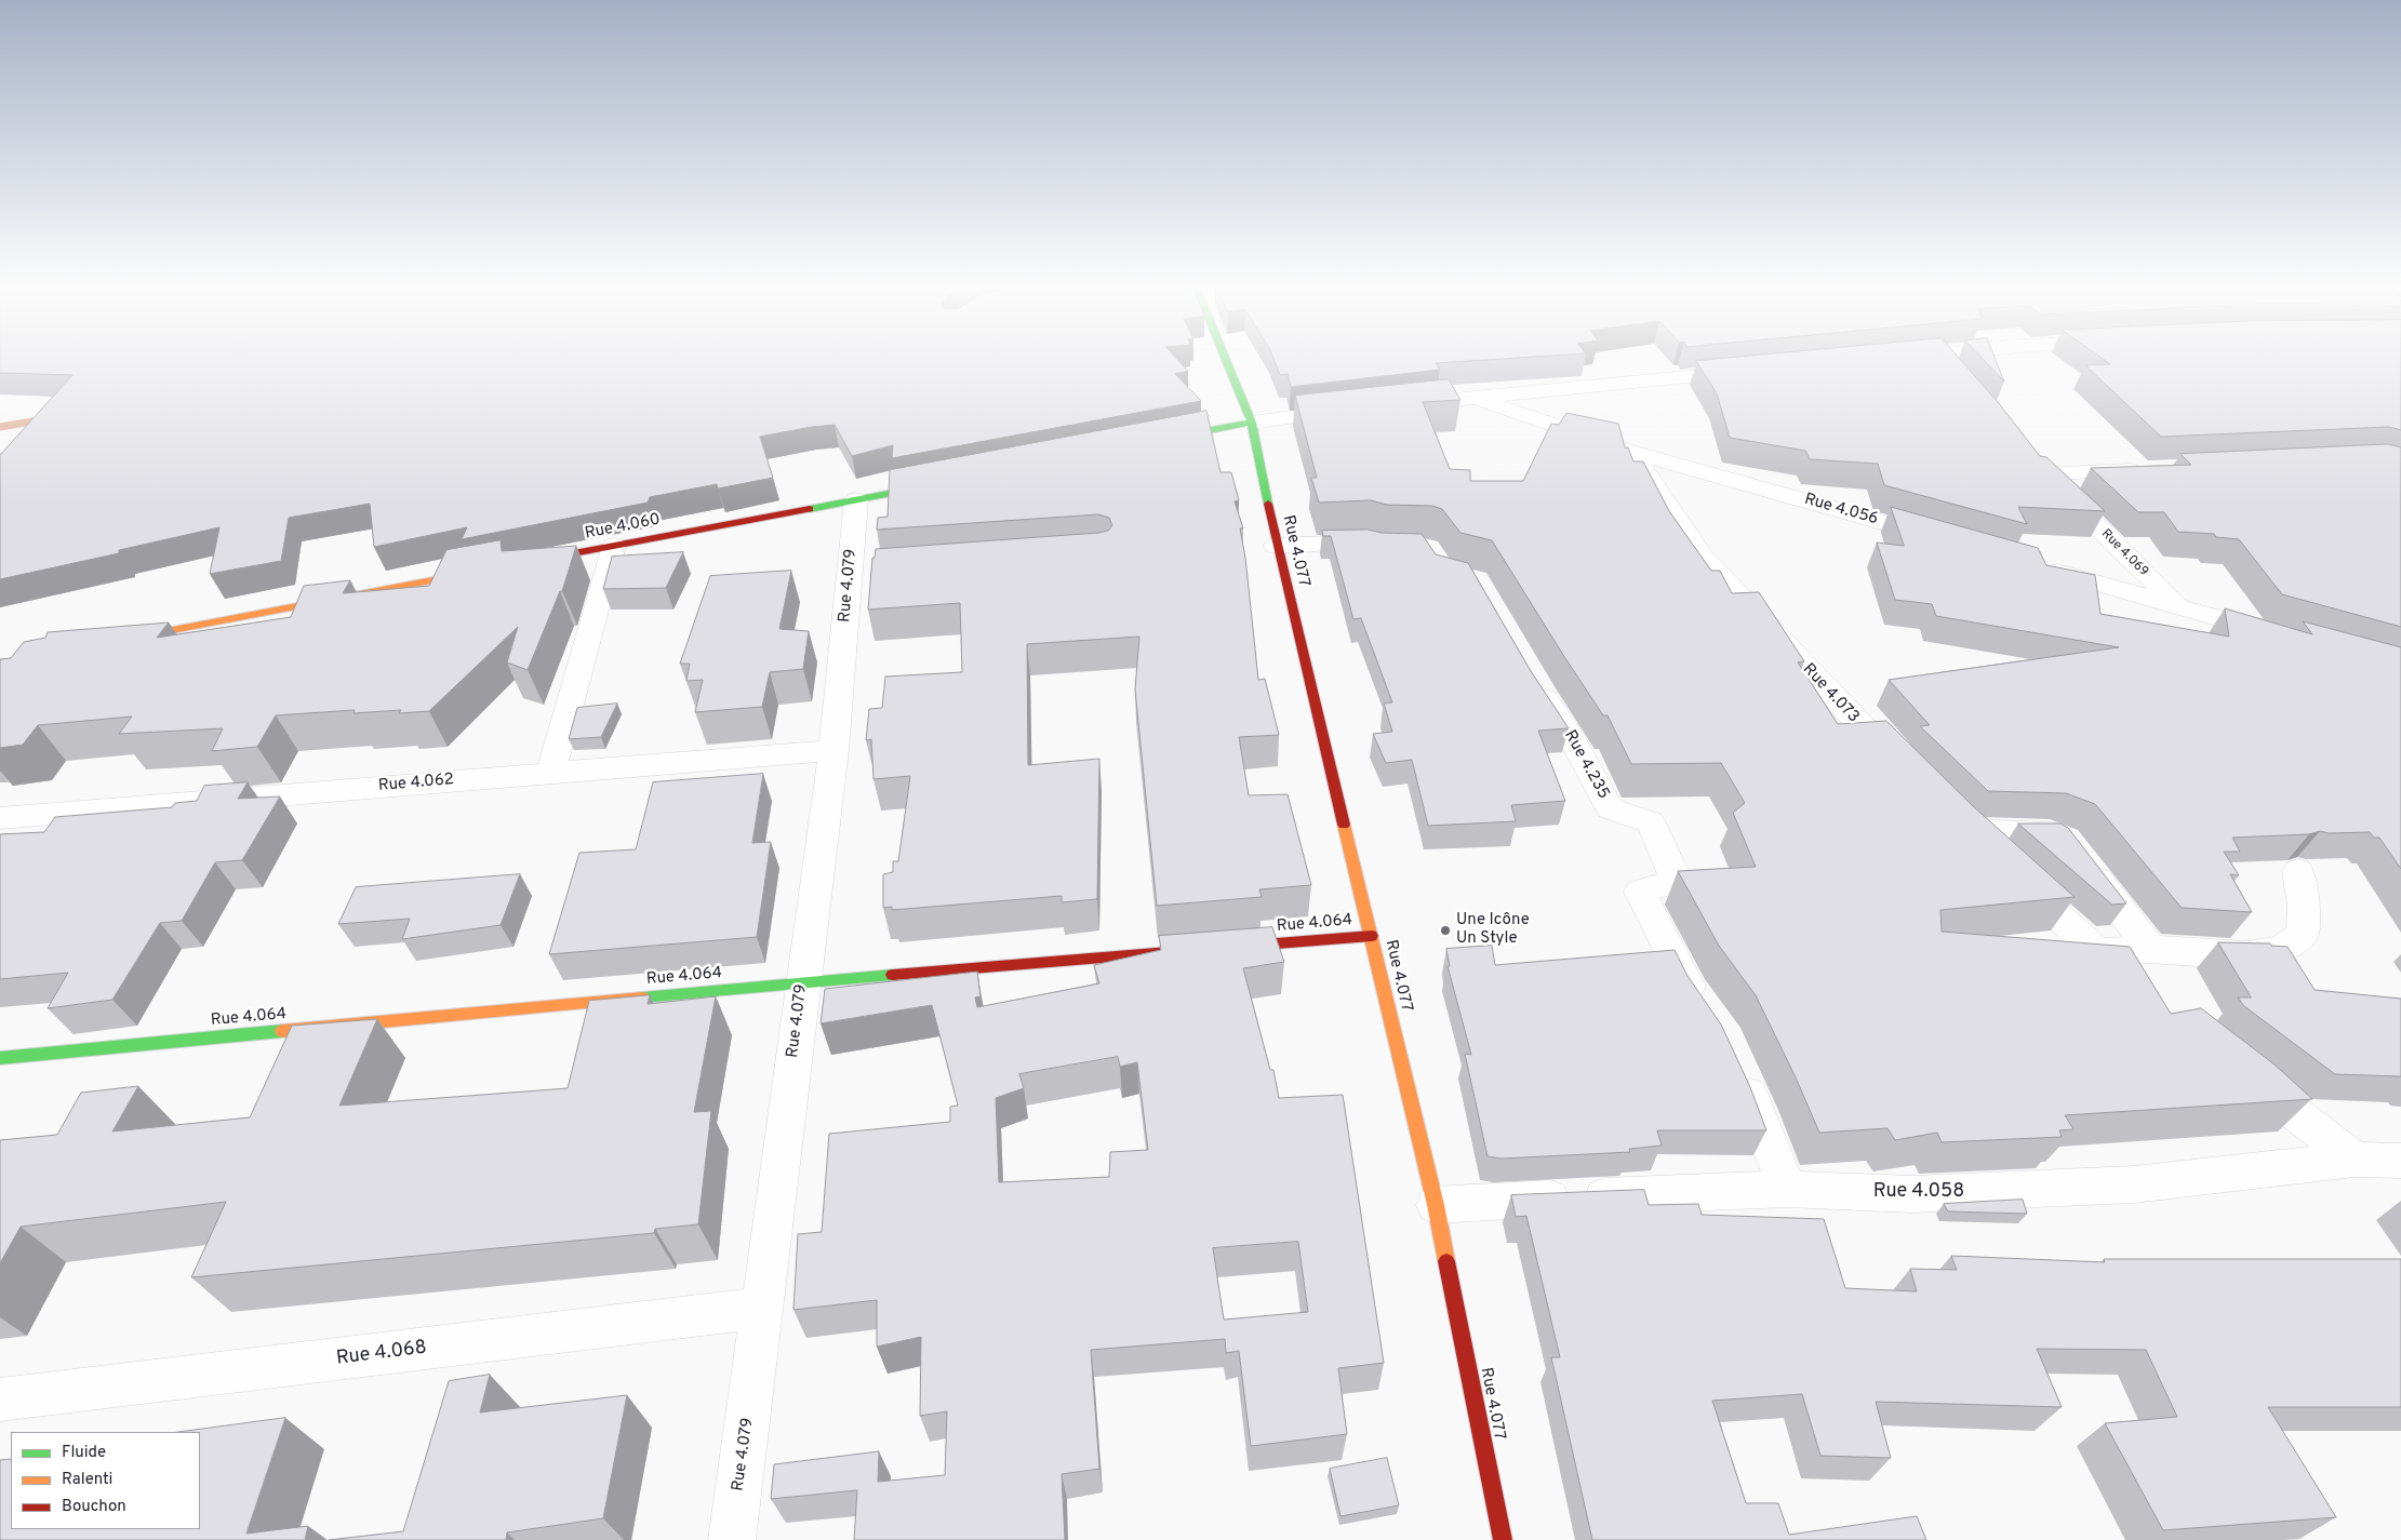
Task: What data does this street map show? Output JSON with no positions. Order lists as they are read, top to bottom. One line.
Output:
{"streets":{"street":["Rue 4.056","Rue 4.060","Rue 4.077","Rue 4.069","Rue 4.079","Rue 4.073","Rue 4.235","Rue 4.062","Rue 4.064","Rue 4.058","Rue 4.068"]},"crossings":[["Rue 4.056","Rue 4.073"],["Rue 4.060","Rue 4.079"],["Rue 4.077","Rue 4.064"],["Rue 4.077","Rue 4.058"],["Rue 4.079","Rue 4.062"],["Rue 4.079","Rue 4.064"],["Rue 4.079","Rue 4.068"]],"places":["Une Icône Un Style"],"legend":["Fluide","Ralenti","Bouchon"]}
